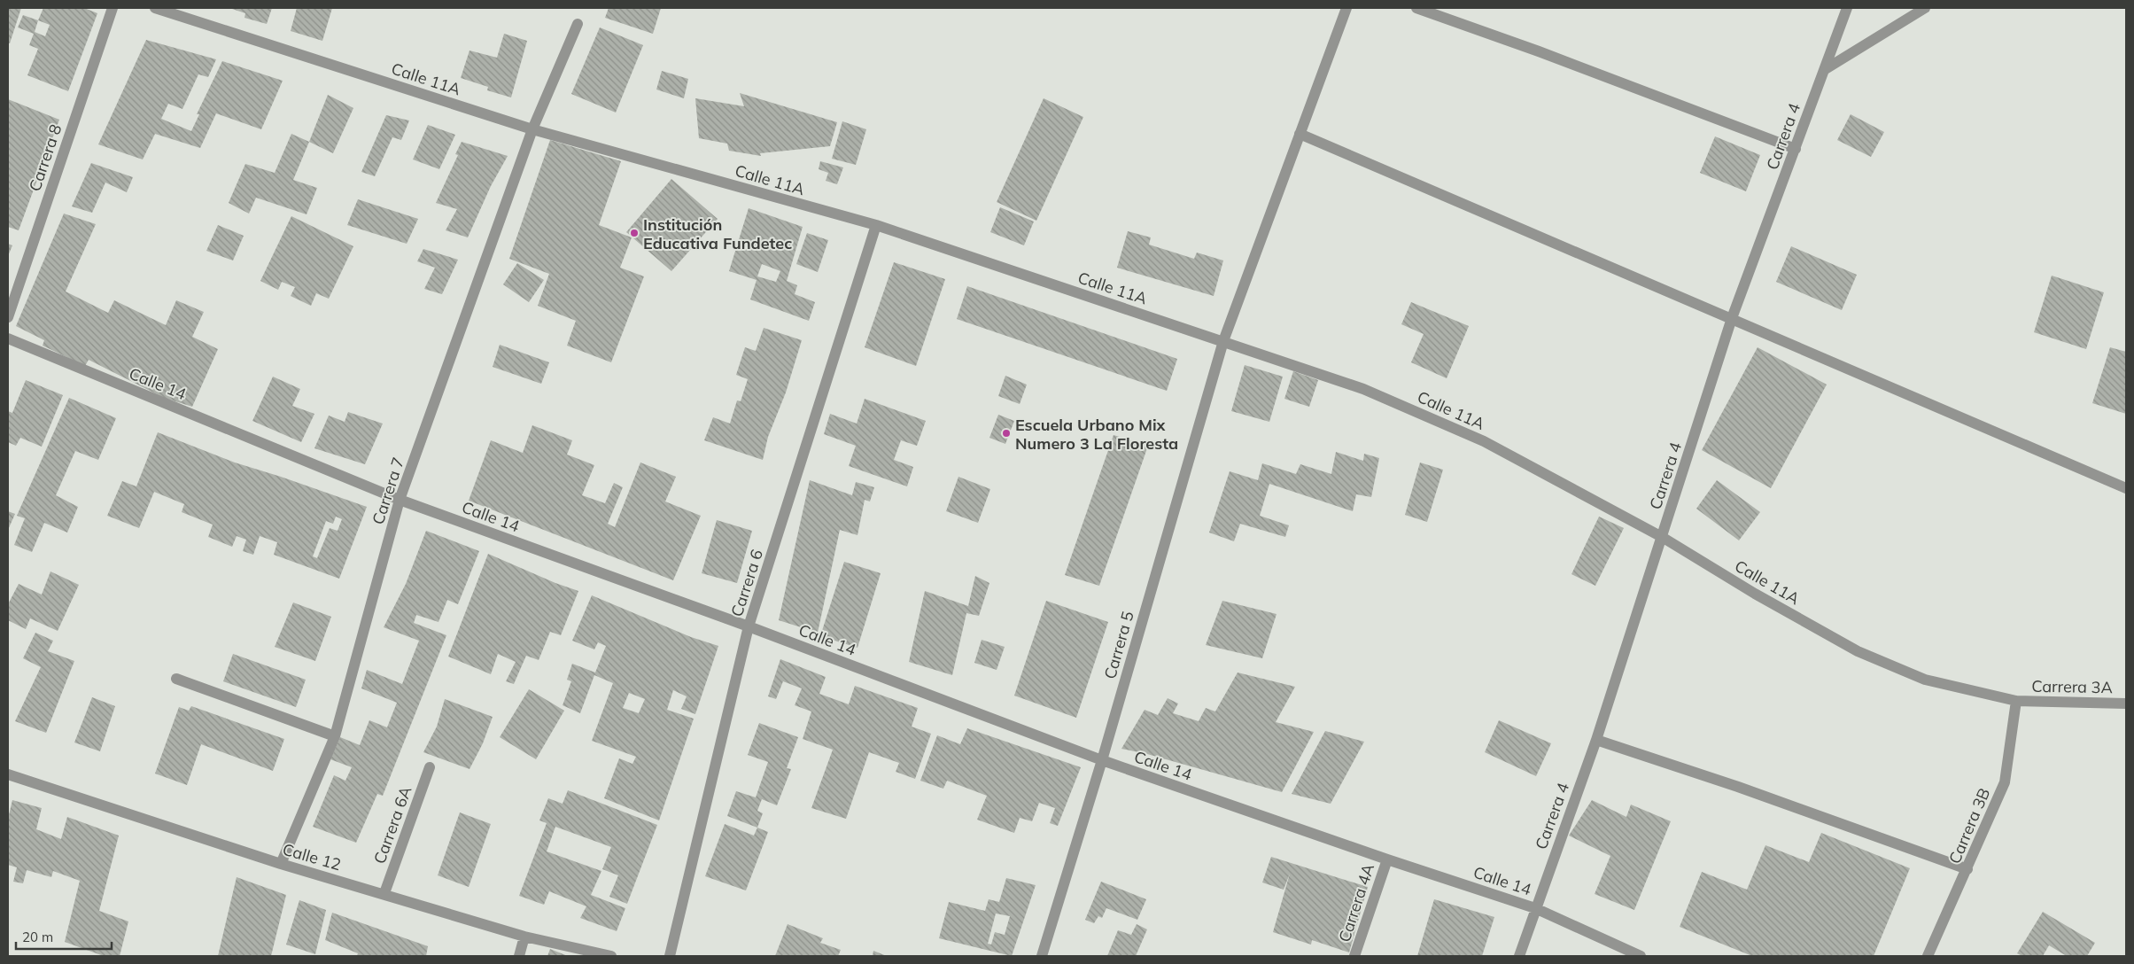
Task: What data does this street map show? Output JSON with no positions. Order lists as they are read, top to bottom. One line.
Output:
{"streets":{"street":["Calle 11A","Carrera 4","Carrera 8","Calle 14","Carrera 7","Carrera 6","Carrera 5","Carrera 3A","Carrera 6A","Carrera 3B","Calle 12","Carrera 4A"]},"crossings":[["Calle 11A","Carrera 4"],["Calle 11A","Carrera 7"],["Calle 11A","Carrera 6"],["Calle 11A","Carrera 5"],["Calle 11A","Carrera 3A"],["Calle 11A","Carrera 3B"],["Carrera 4","Calle 14"],["Calle 14","Carrera 7"],["Calle 14","Carrera 6"],["Calle 14","Carrera 5"],["Calle 14","Carrera 4A"],["Carrera 7","Calle 12"],["Carrera 3A","Carrera 3B"],["Carrera 6A","Calle 12"]],"places":["Institución Educativa Fundetec","Escuela Urbano Mix Numero 3 La Floresta"],"scale_bar":"20 m"}
